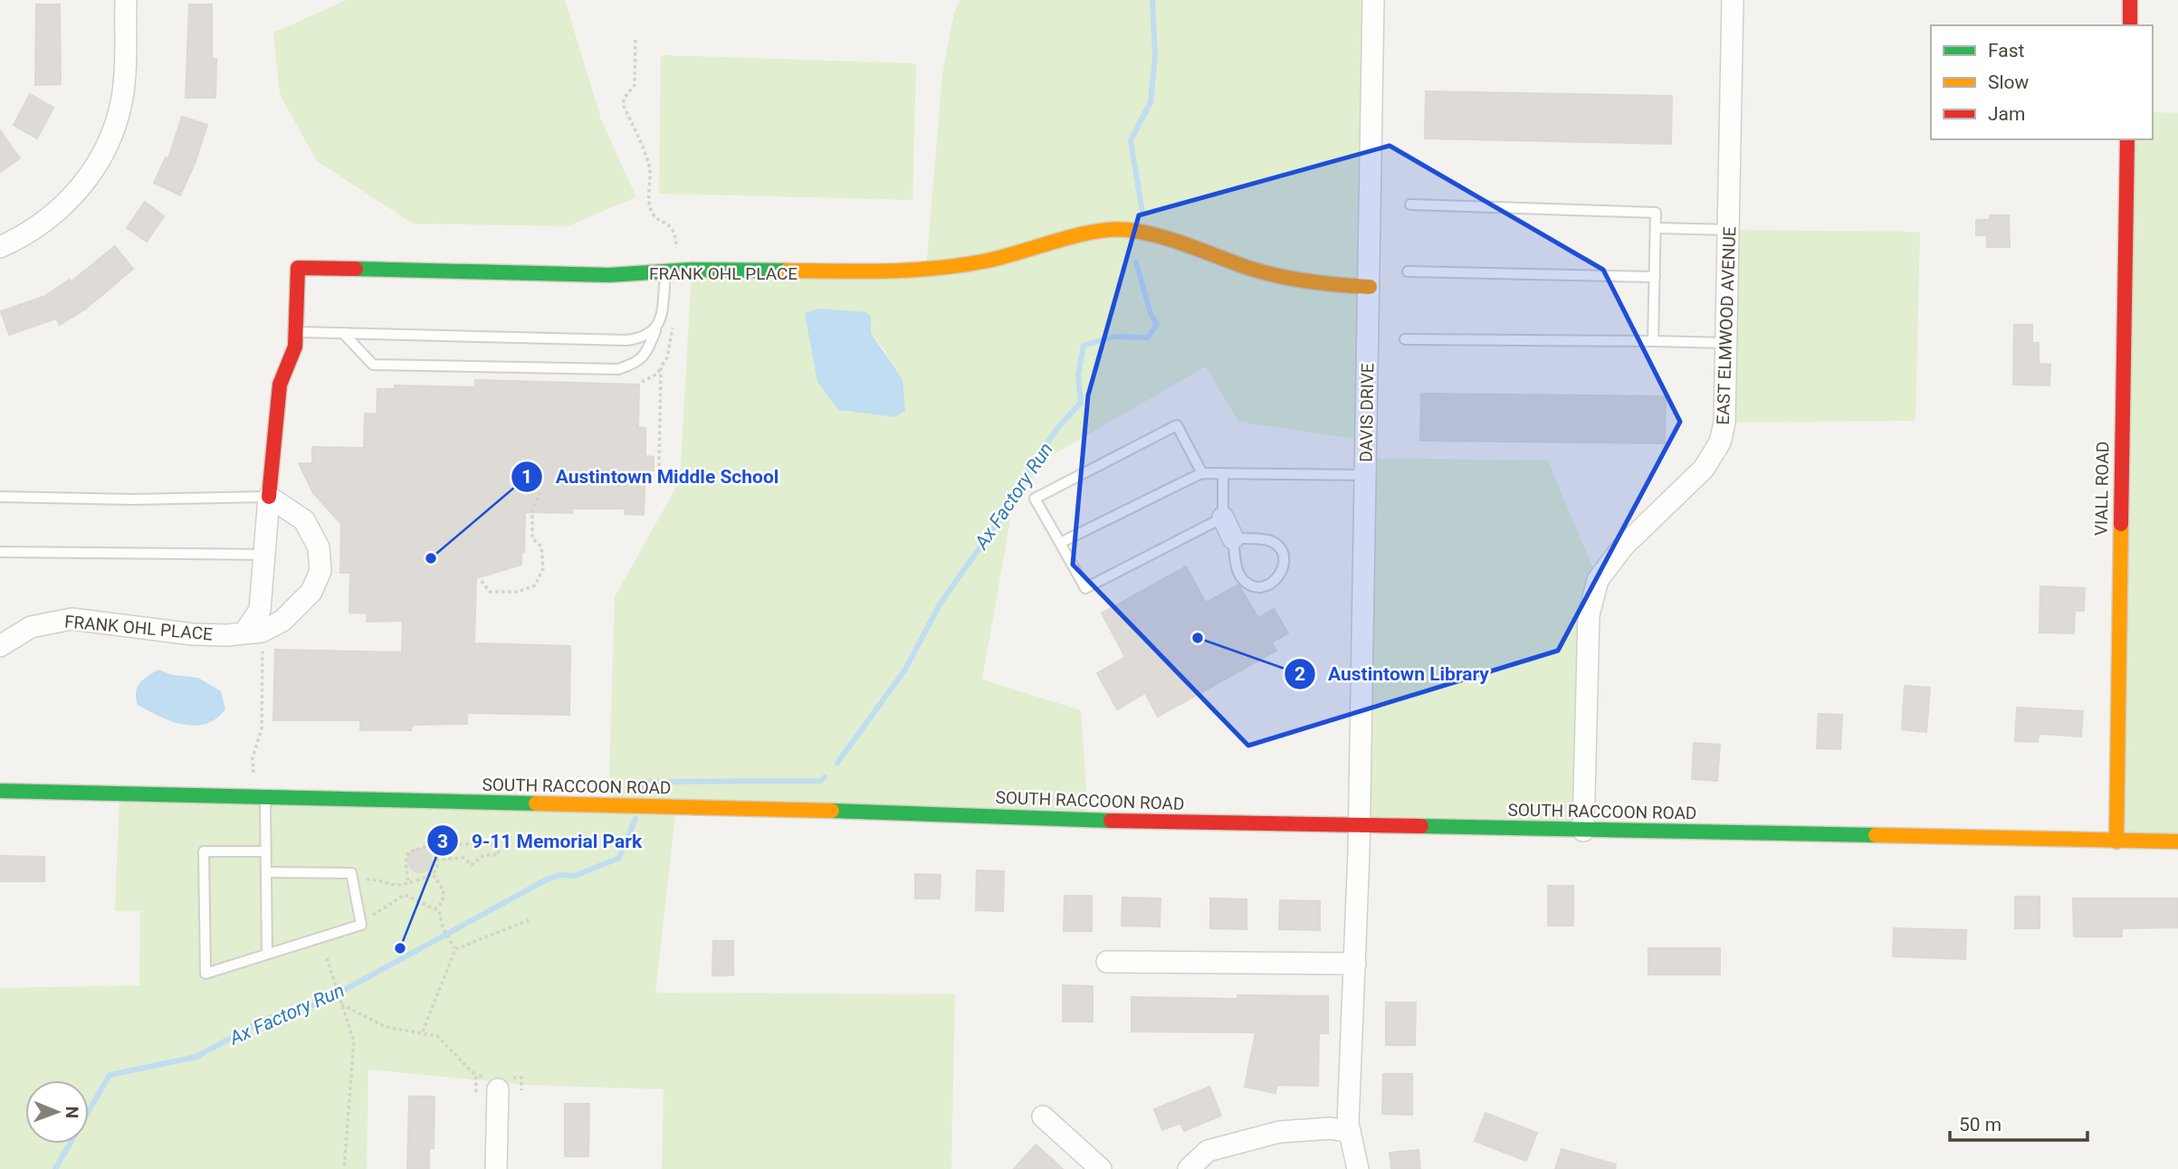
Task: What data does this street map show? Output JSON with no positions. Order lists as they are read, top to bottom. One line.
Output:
{"streets":{"street":["FRANK OHL PLACE","EAST ELMWOOD AVENUE","DAVIS DRIVE","VIALL ROAD","SOUTH RACCOON ROAD"]},"crossings":[["FRANK OHL PLACE","DAVIS DRIVE"],["EAST ELMWOOD AVENUE","SOUTH RACCOON ROAD"],["DAVIS DRIVE","SOUTH RACCOON ROAD"],["VIALL ROAD","SOUTH RACCOON ROAD"]],"water":["Ax Factory Run"],"places":["Austintown Middle School","Austintown Library","9-11 Memorial Park"],"legend":["Fast","Slow","Jam"],"scale_bar":"50 m","north":"right"}
